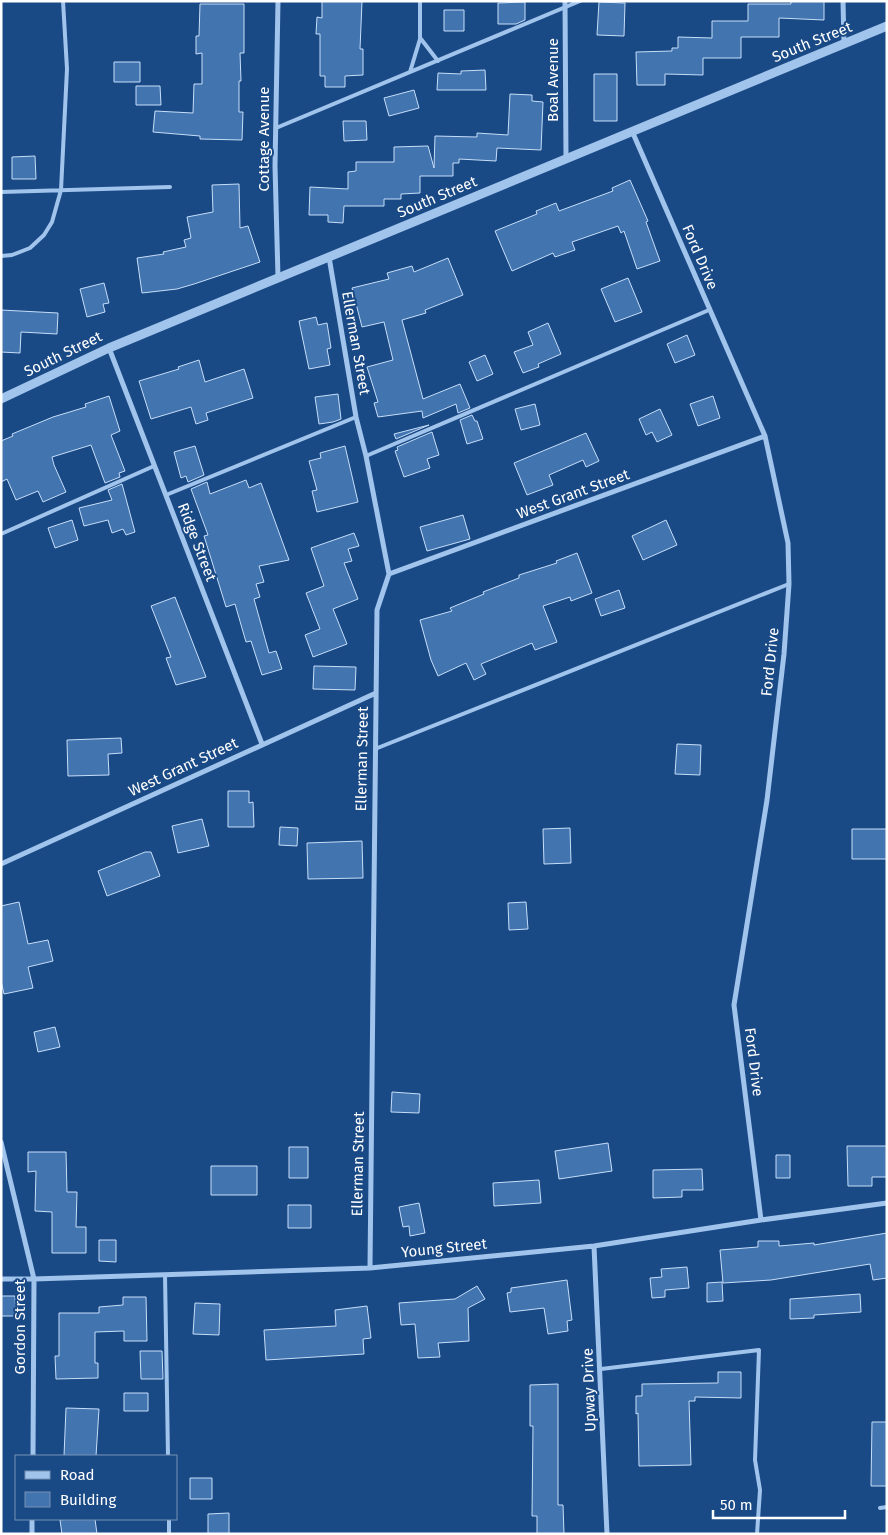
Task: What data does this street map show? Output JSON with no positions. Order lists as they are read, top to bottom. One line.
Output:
{"streets":{"street":["South Street","Boal Avenue","Cottage Avenue","Ford Drive","Ellerman Street","West Grant Street","Ridge Street","Young Street","Gordon Street","Upway Drive"]},"crossings":[["South Street","Boal Avenue"],["South Street","Cottage Avenue"],["South Street","Ford Drive"],["South Street","Ellerman Street"],["South Street","Ridge Street"],["Ford Drive","West Grant Street"],["Ford Drive","Young Street"],["Ellerman Street","West Grant Street"],["Ellerman Street","Young Street"],["West Grant Street","Ridge Street"],["Young Street","Gordon Street"],["Young Street","Upway Drive"]],"legend":["Road","Building"],"scale_bar":"50 m"}
